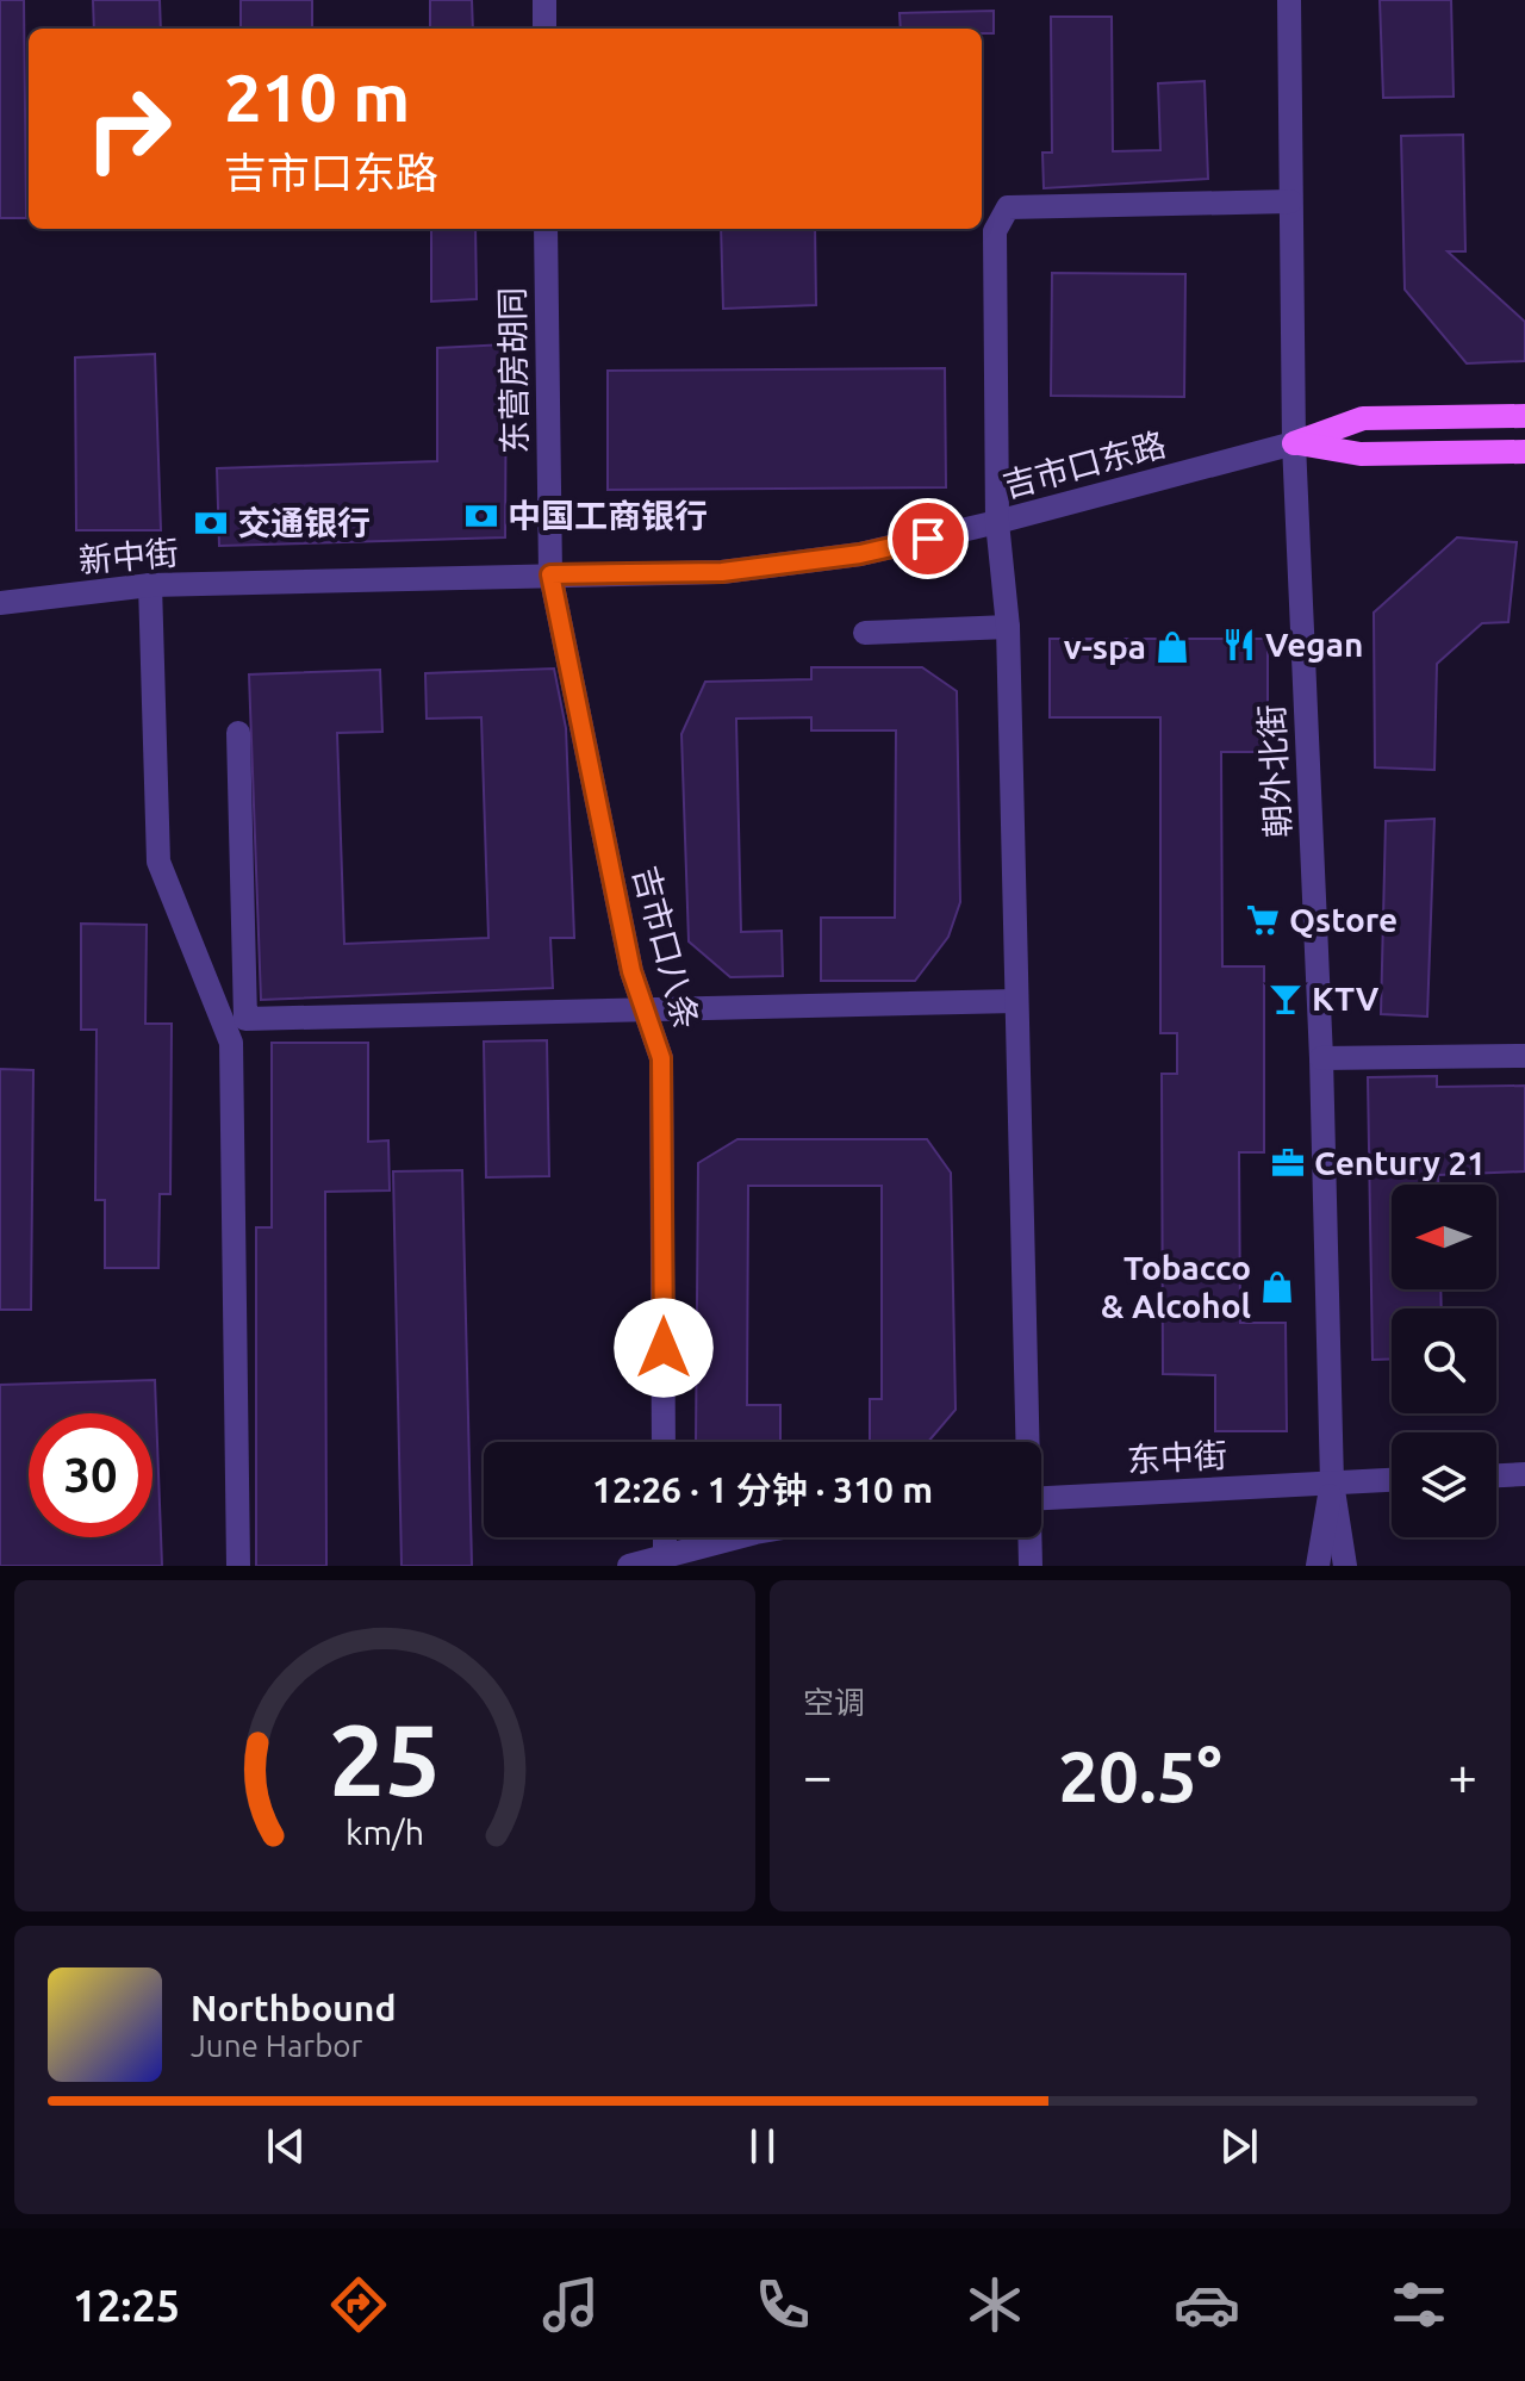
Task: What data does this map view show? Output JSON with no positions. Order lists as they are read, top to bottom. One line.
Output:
{"streets":{"main road":["吉市口东路"],"street":["东营房胡同","新中街","朝外北街","吉市口八条","东中街"]},"crossings":[["东营房胡同","吉市口东路"],["东营房胡同","新中街"],["东营房胡同","吉市口八条"],["吉市口东路","新中街"],["吉市口东路","朝外北街"],["吉市口东路","吉市口八条"],["新中街","吉市口八条"],["朝外北街","东中街"]],"places":{"bank":["中国工商银行","交通银行"],"restaurant":["Vegan"],"shop":["v-spa","Tobacco & Alcohol"],"supermarket":["Qstore"],"bar":["KTV"],"office":["Century 21"]},"north":"left","page":{"turn":["210 m","吉市口东路"],"limit":"30","trip":"12:26 · 1 分钟 · 310 m","tile":"空调","heat":["−","20.5°","+"],"song":["Northbound","June Harbor"],"tabs":"12:25","gauge":["25","km/h"]}}
